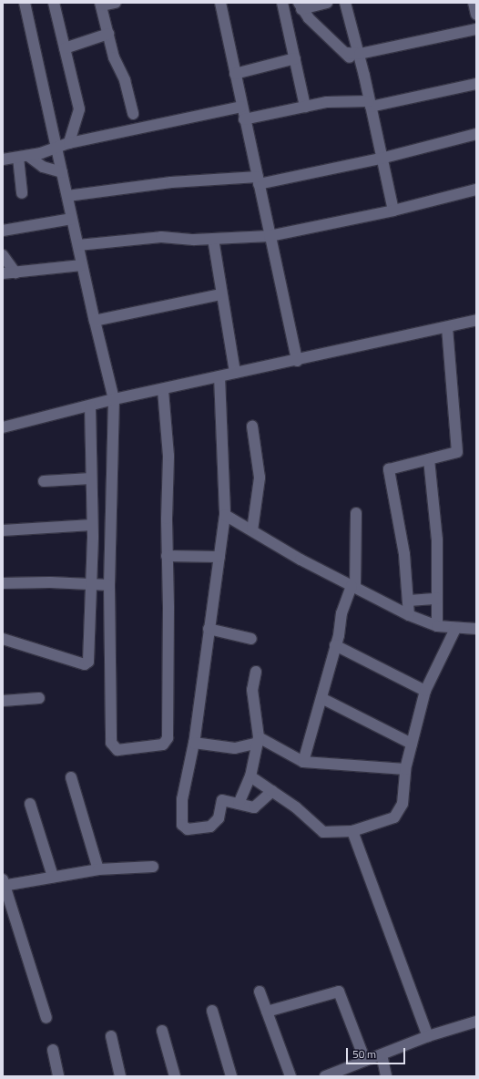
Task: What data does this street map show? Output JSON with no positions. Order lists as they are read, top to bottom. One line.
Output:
{"scale_bar":"50 m"}
